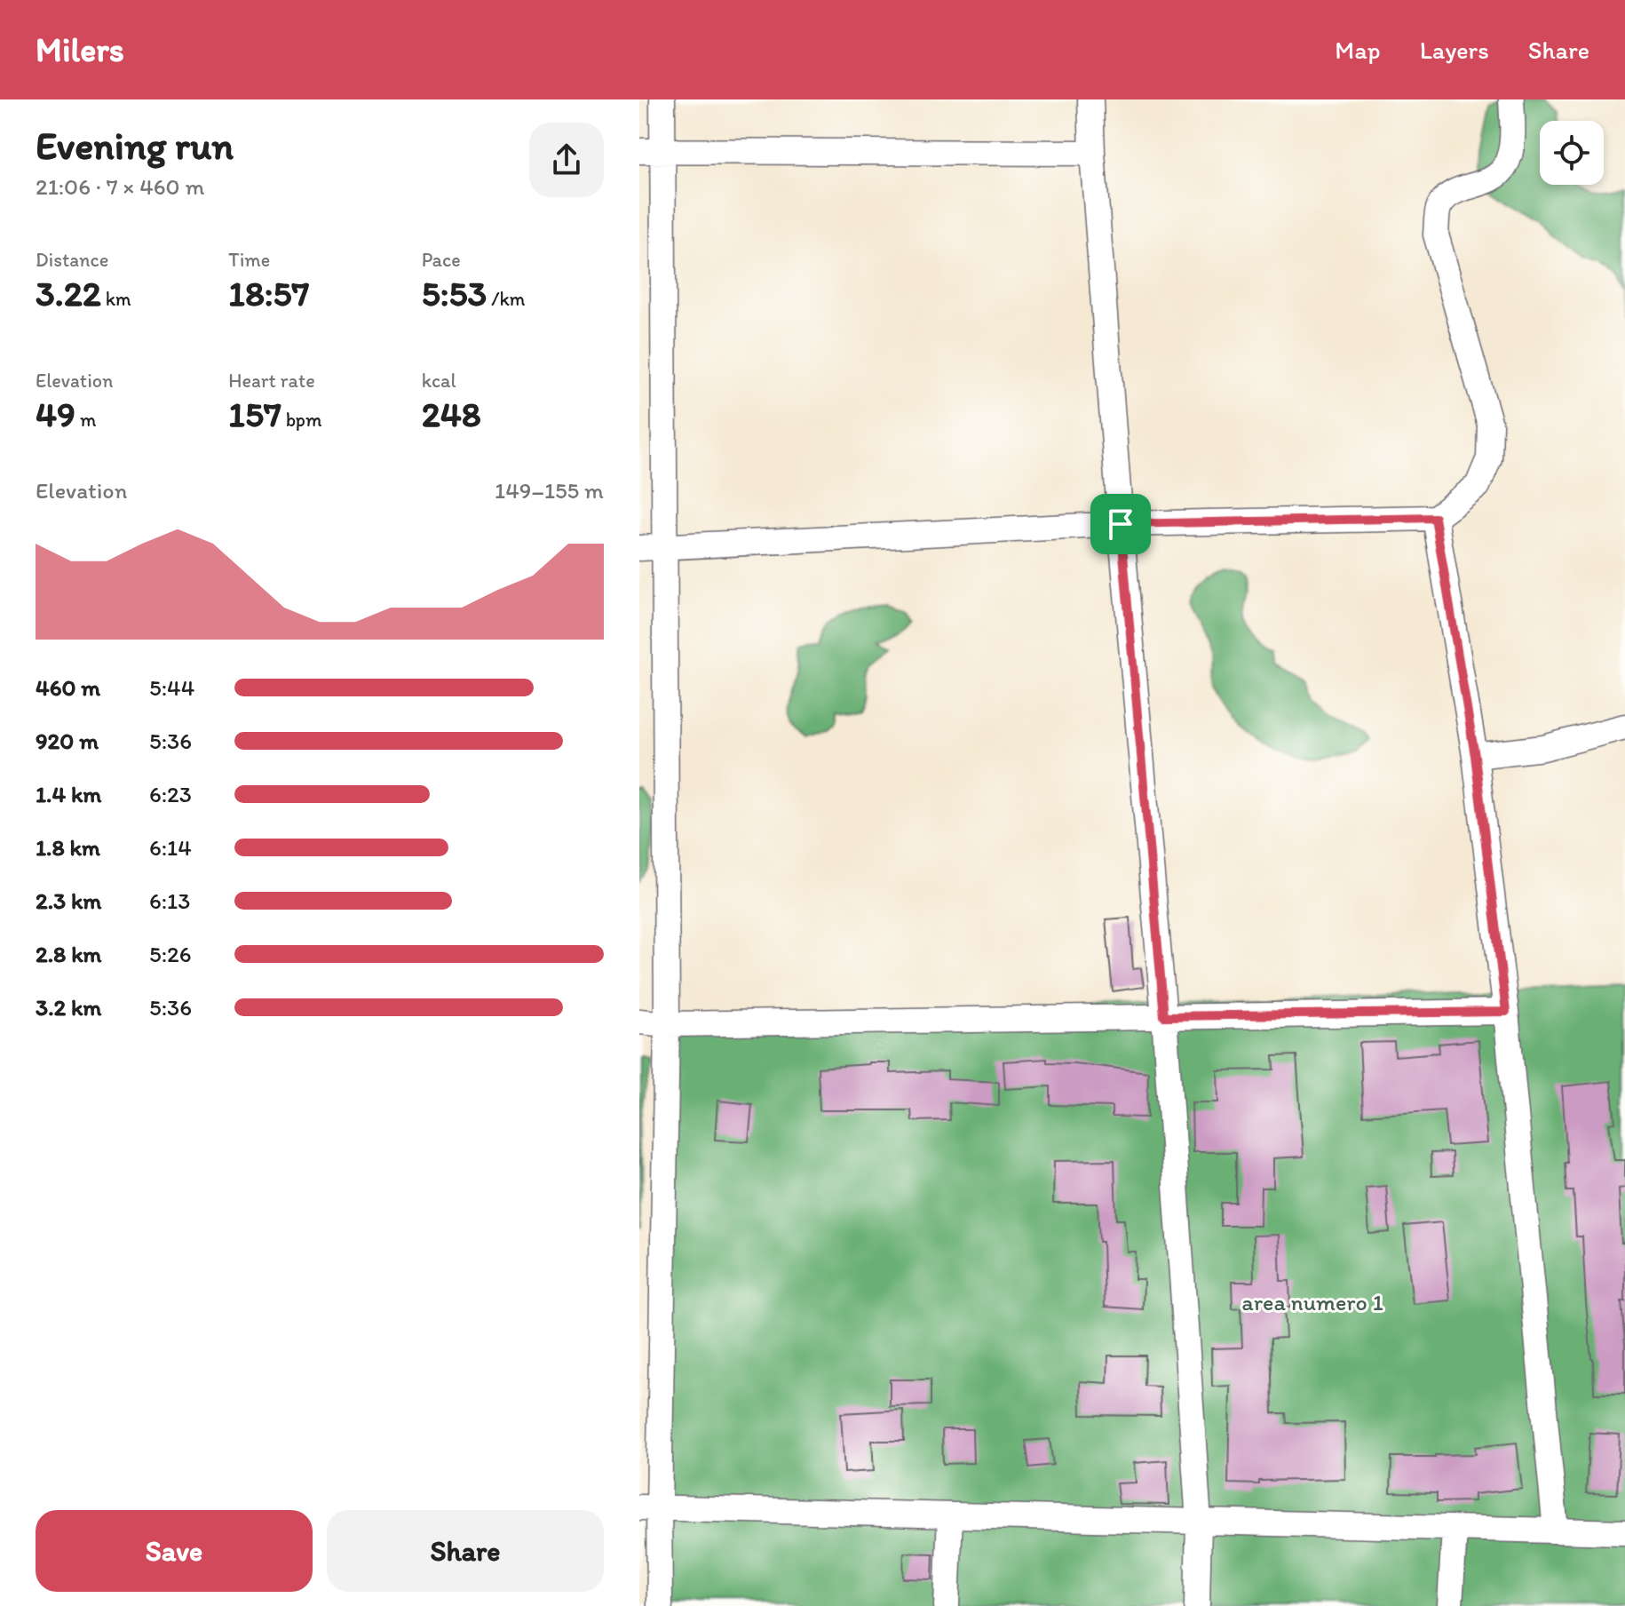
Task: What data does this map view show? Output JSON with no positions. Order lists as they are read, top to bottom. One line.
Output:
{"parks":["area numero 1"],"page":{"header":"Milers","nav":["Map","Layers","Share"],"heading":["Evening run","21:06 · 7 × 460 m"],"stats":[["Distance","3.22 km"],["Time","18:57"],["Pace","5:53 /km"],["Elevation","49 m"],["Heart rate","157 bpm"],["kcal","248"]],"chart":["Elevation","149–155 m"],"list":[{"name":"460 m","note":"5:44"},{"name":"920 m","note":"5:36"},{"name":"1.4 km","note":"6:23"},{"name":"1.8 km","note":"6:14"},{"name":"2.3 km","note":"6:13"},{"name":"2.8 km","note":"5:26"},{"name":"3.2 km","note":"5:36"}],"buttons":["Save","Share"]}}
